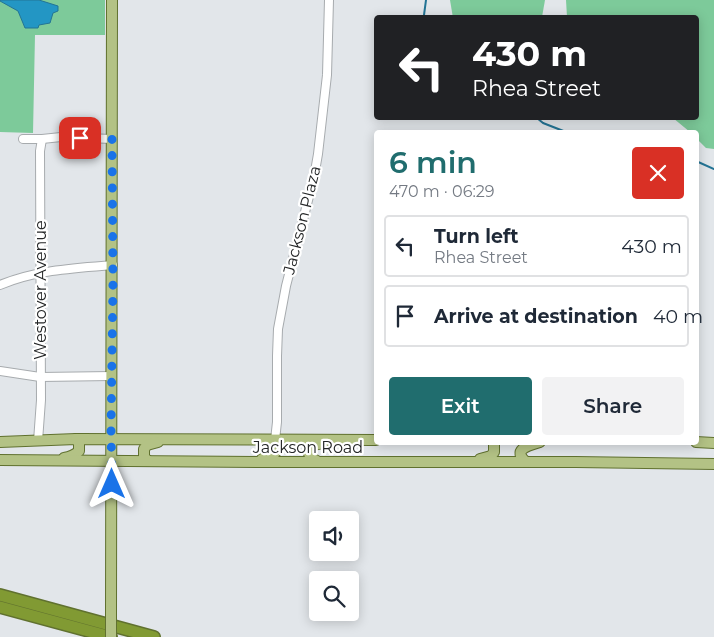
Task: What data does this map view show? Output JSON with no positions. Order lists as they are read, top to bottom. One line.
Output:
{"streets":{"main road":["Jackson Road"],"street":["Jackson Plaza","Westover Avenue"]},"crossings":[["Jackson Plaza","Jackson Road"],["Westover Avenue","Jackson Road"]],"page":{"turn":["430 m","Rhea Street"],"heading":["6 min","470 m · 06:29"],"list":[{"name":"Turn left","note":"Rhea Street","value":"430 m"},{"name":"Arrive at destination","value":"40 m"}],"buttons":["Exit","Share"]}}
